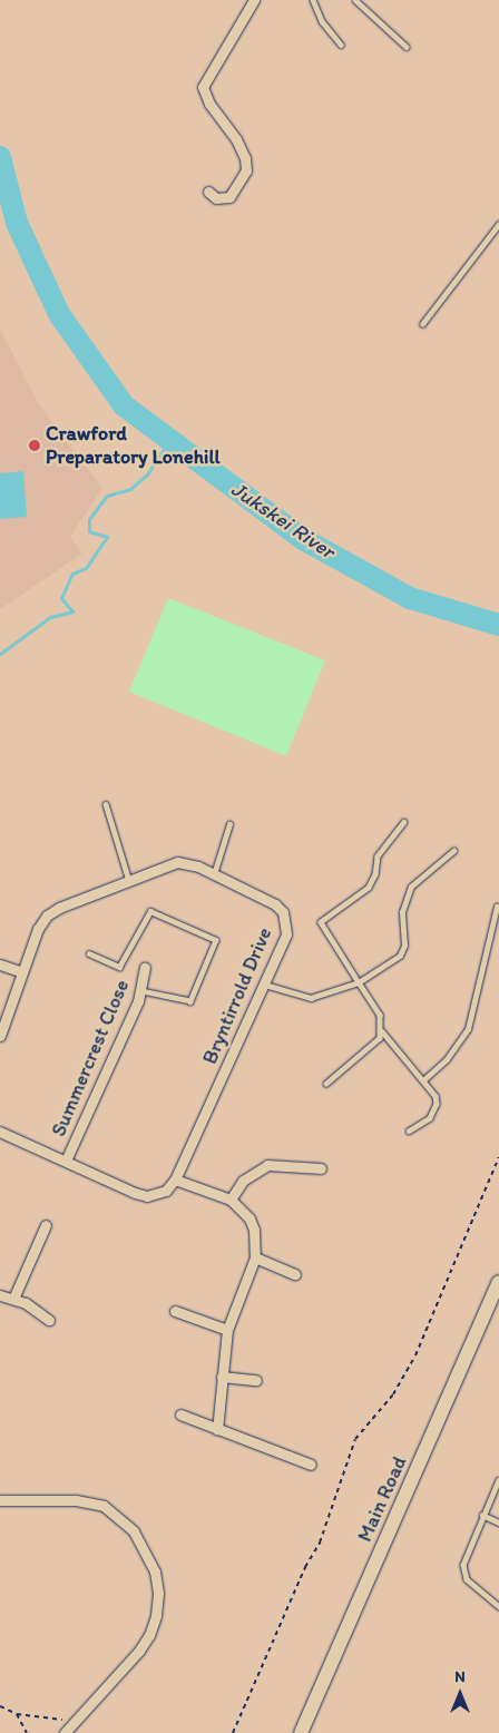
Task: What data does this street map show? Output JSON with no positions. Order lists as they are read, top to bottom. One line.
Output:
{"streets":{"main road":["Main Road"],"street":["Bryntirrold Drive","Summercrest Close"]},"water":["Jukskei River"],"places":["Crawford Preparatory Lonehill"],"north":"top"}
